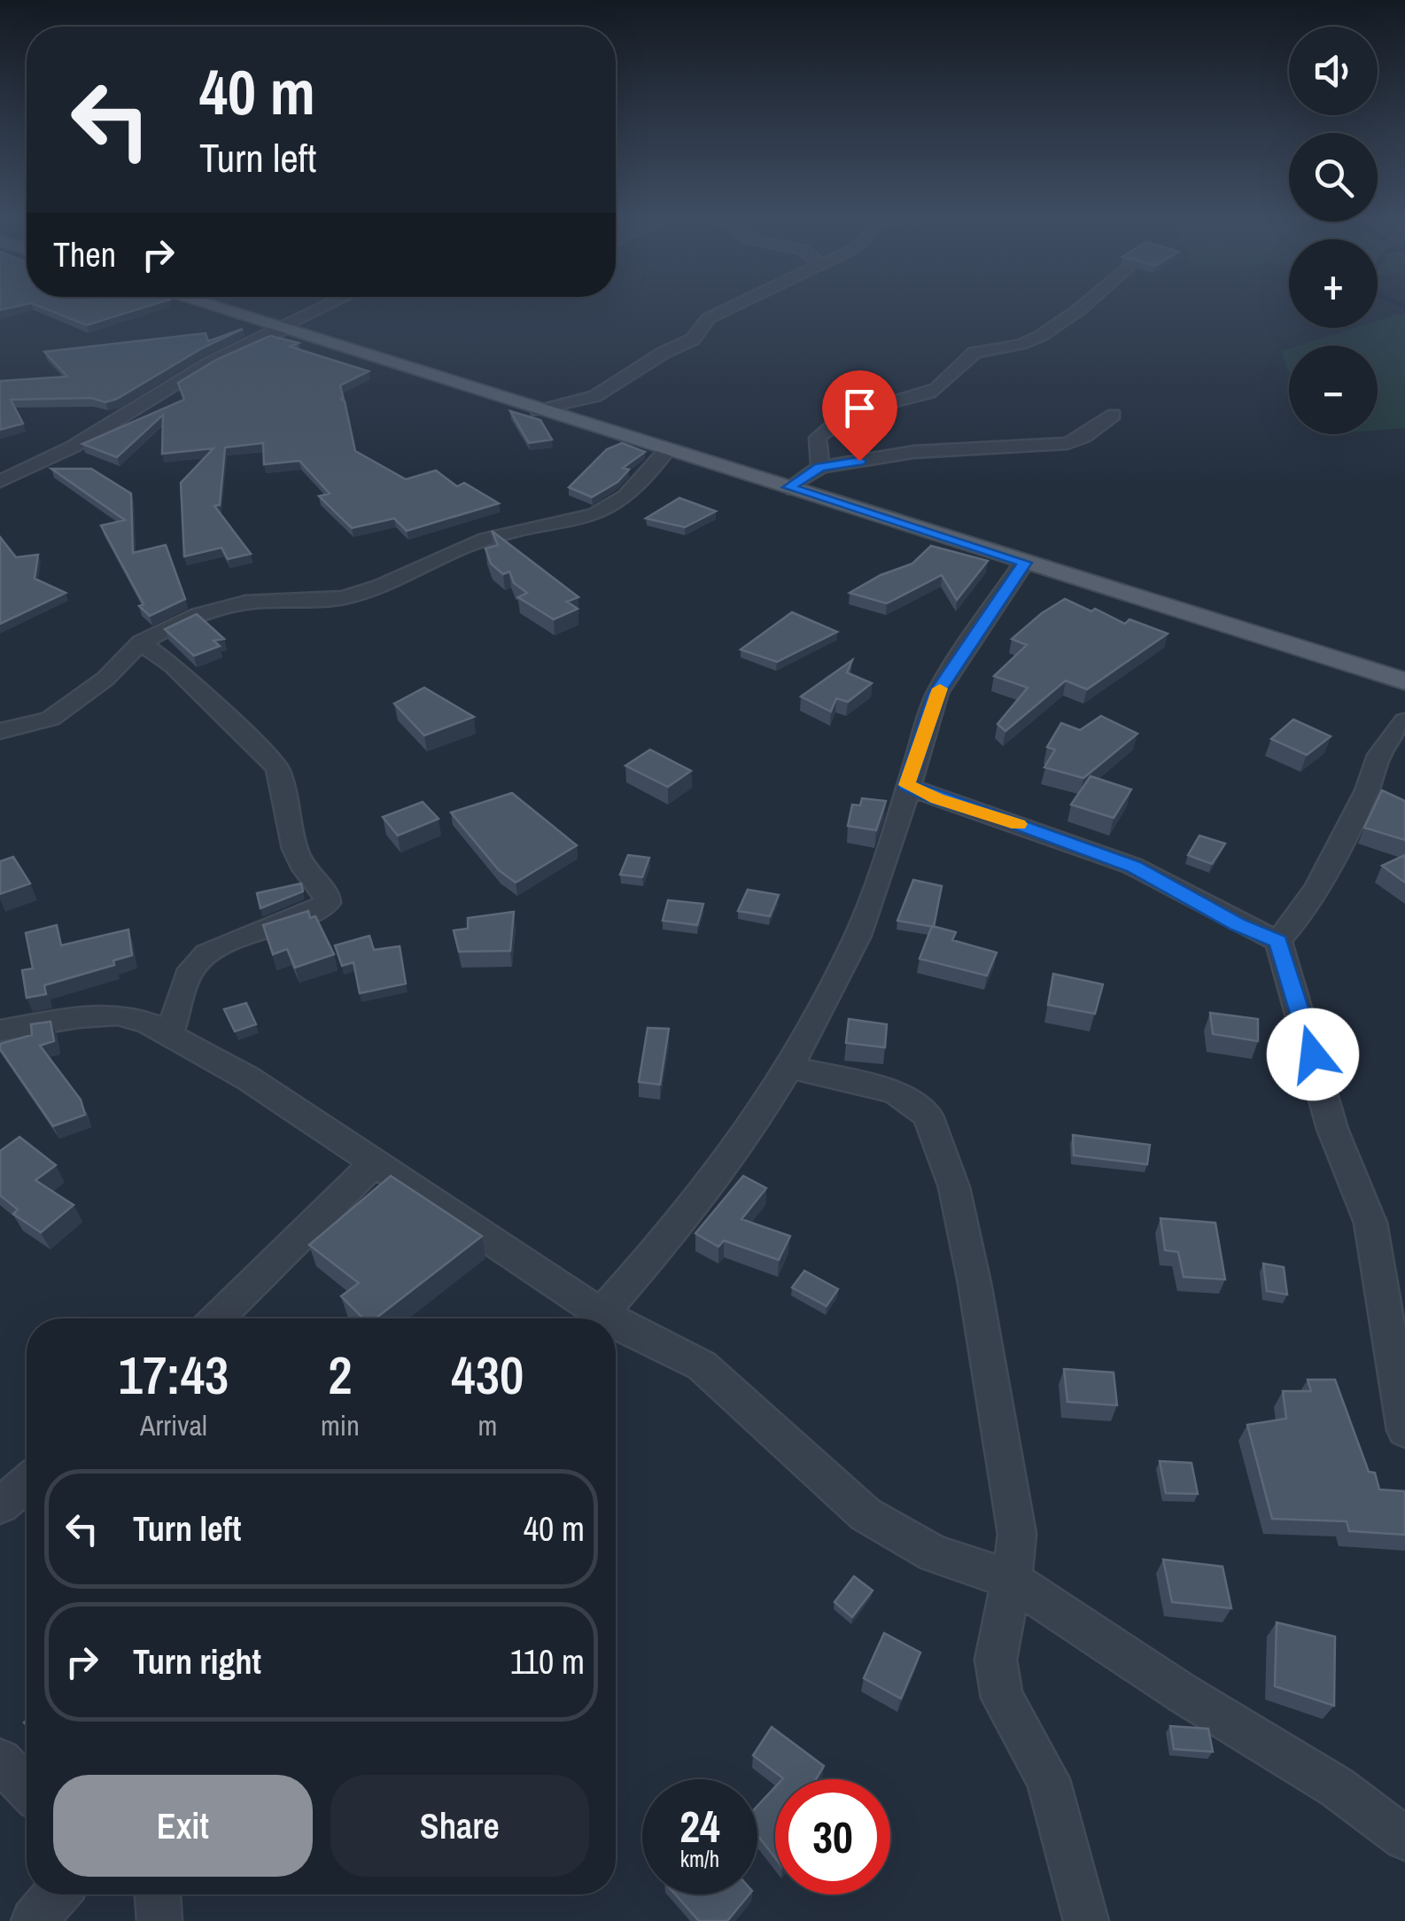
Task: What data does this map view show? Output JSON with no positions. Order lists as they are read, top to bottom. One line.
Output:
{"page":{"map_buttons":["+","−"],"turn":["40 m","Turn left"],"then":"Then","eta":["17:43","Arrival","2","min","430","m"],"list":[{"name":"Turn left","value":"40 m"},{"name":"Turn right","value":"110 m"}],"buttons":["Exit","Share"],"speed":"24 km/h","limit":"30"}}
